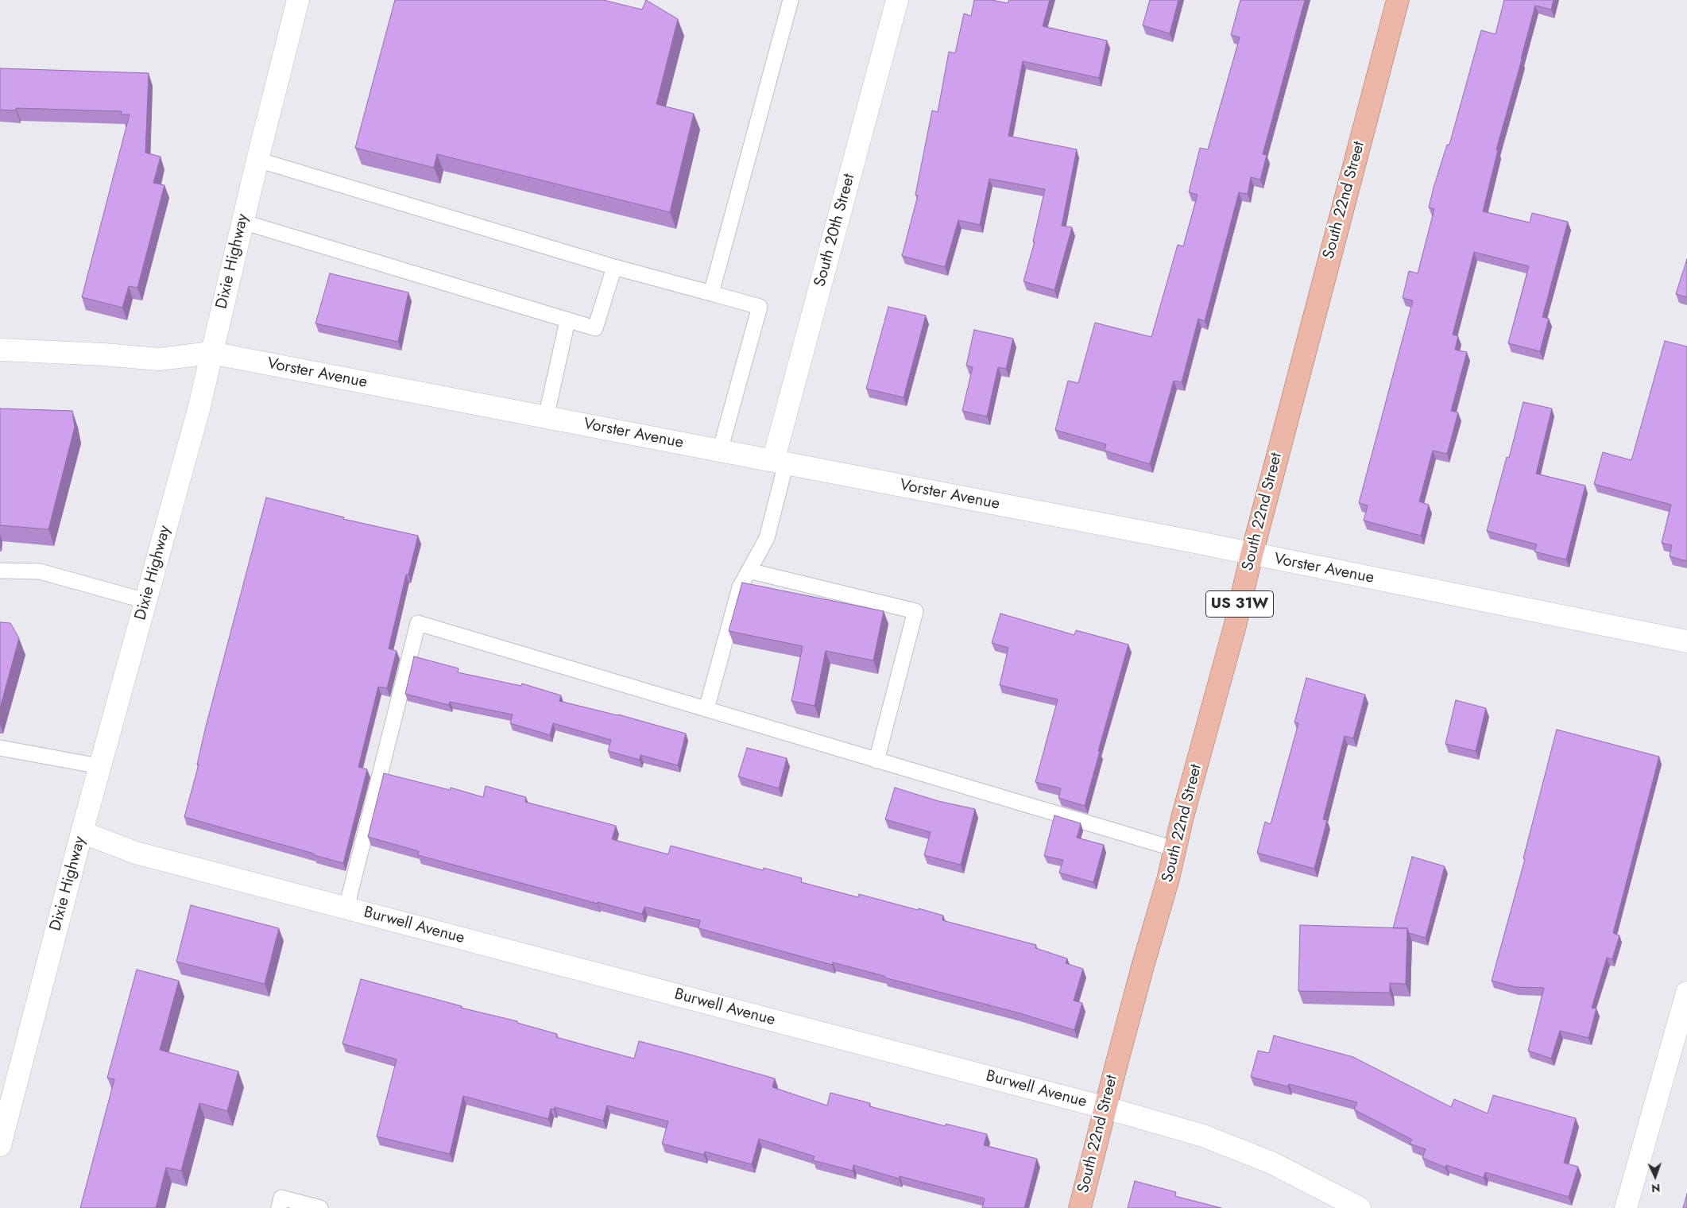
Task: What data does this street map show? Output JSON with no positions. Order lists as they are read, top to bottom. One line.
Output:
{"streets":{"main road":["South 22nd Street","US 31W"],"street":["South 20th Street","Dixie Highway","Vorster Avenue","Burwell Avenue"]},"crossings":[["South 22nd Street","Vorster Avenue"],["South 22nd Street","Burwell Avenue"],["South 20th Street","Vorster Avenue"],["Dixie Highway","Vorster Avenue"],["Dixie Highway","Burwell Avenue"]],"north":"bottom"}
